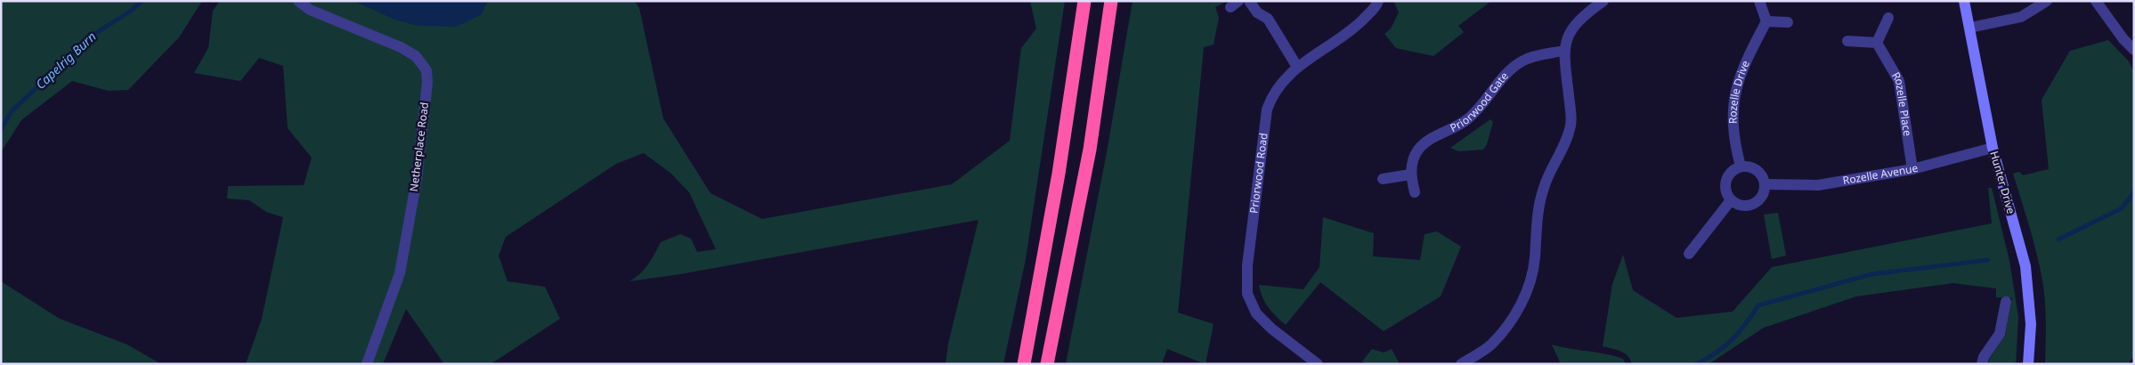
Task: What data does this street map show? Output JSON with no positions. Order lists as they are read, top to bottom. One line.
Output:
{"streets":{"street":["Rozelle Drive","Priorwood Gate","Rozelle Place","Netherplace Road","Priorwood Road","Rozelle Avenue","Hunter Drive"]},"crossings":[["Rozelle Drive","Rozelle Avenue"],["Rozelle Place","Rozelle Avenue"],["Rozelle Avenue","Hunter Drive"]],"water":["Capelrig Burn"]}
